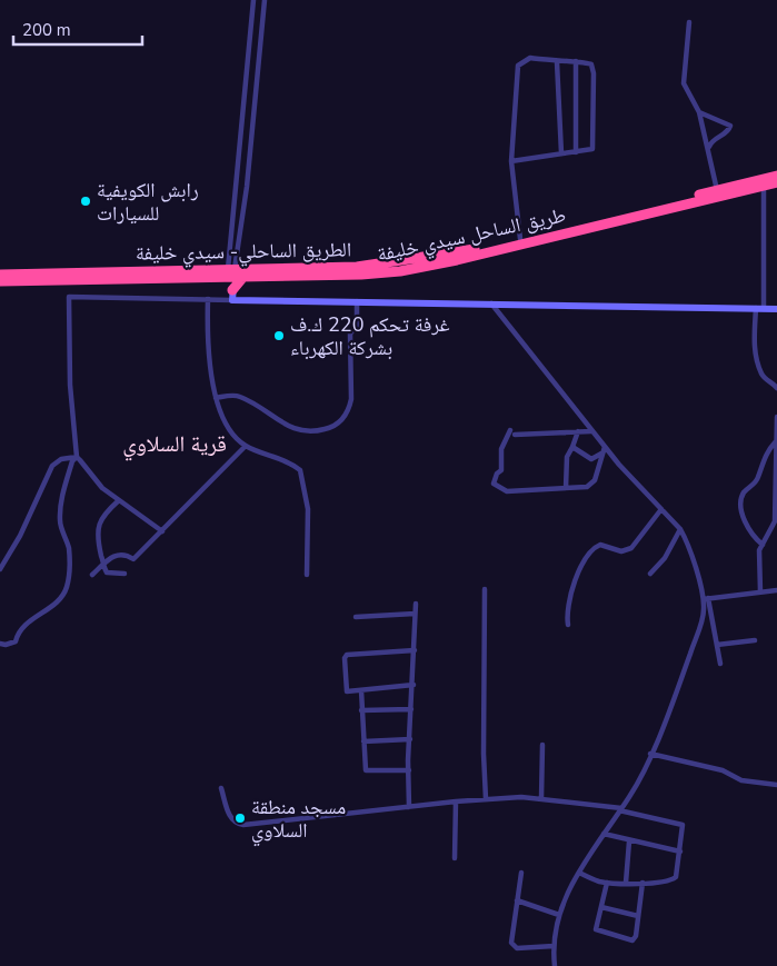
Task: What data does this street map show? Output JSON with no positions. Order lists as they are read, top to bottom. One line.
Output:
{"streets":{"highway":["طريق الساحل سيدي خليفة","الطريق الساحلي- سيدي خليفة"]},"crossings":[["طريق الساحل سيدي خليفة","الطريق الساحلي- سيدي خليفة"]],"districts":["قرية السلاوي"],"places":["رابش الكويفية للسيارات","غرفة تحكم 220 ك.ف بشركة الكهرباء","مسجد منطقة السلاوي"],"scale_bar":"200 m"}
